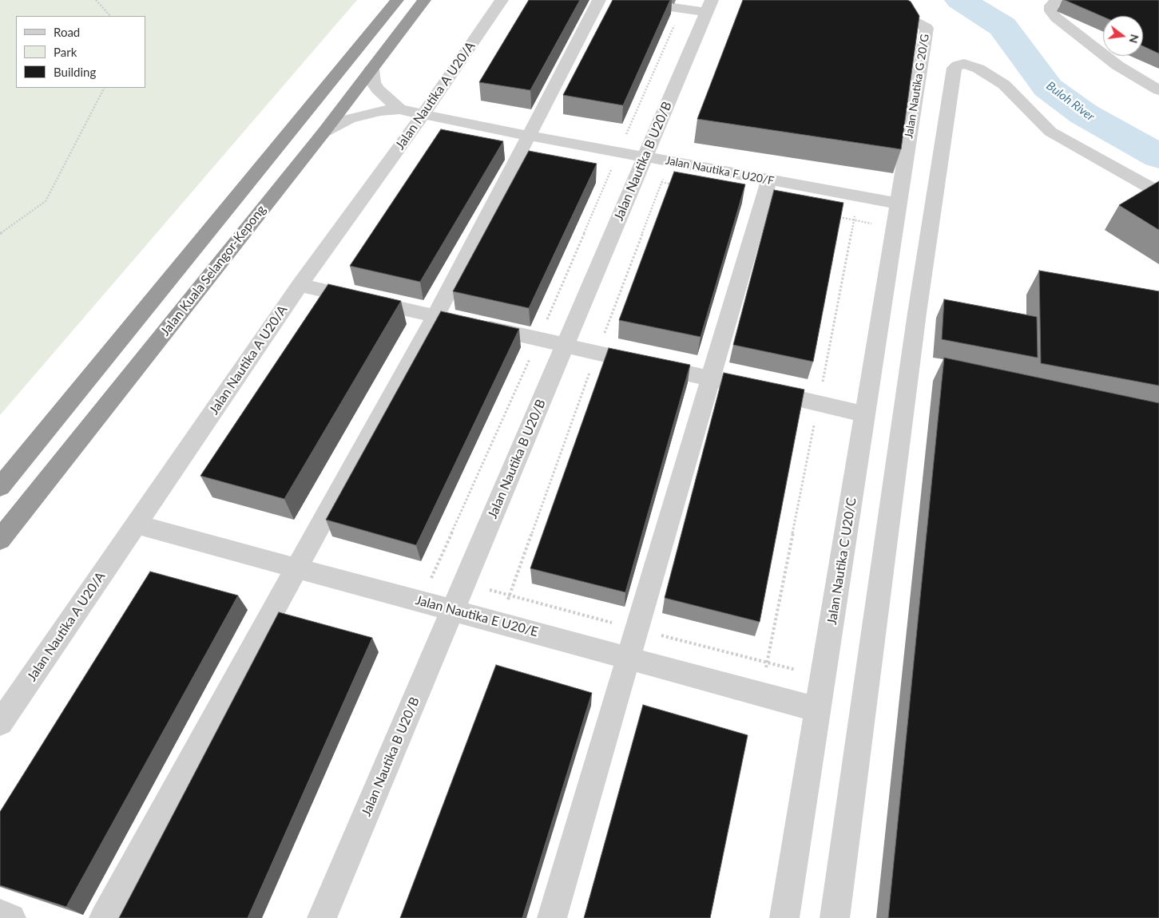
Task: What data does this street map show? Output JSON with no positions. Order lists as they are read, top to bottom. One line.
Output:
{"streets":{"highway":["Jalan Kuala Selangor-Kepong"],"street":["Jalan Nautika G 20/G","Jalan Nautika A U20/A","Jalan Nautika B U20/B","Jalan Nautika F U20/F","Jalan Nautika C U20/C","Jalan Nautika E U20/E"]},"crossings":[["Jalan Nautika G 20/G","Jalan Nautika F U20/F"],["Jalan Nautika G 20/G","Jalan Nautika C U20/C"],["Jalan Nautika A U20/A","Jalan Nautika F U20/F"],["Jalan Nautika A U20/A","Jalan Nautika E U20/E"],["Jalan Nautika B U20/B","Jalan Nautika F U20/F"],["Jalan Nautika B U20/B","Jalan Nautika E U20/E"],["Jalan Nautika F U20/F","Jalan Kuala Selangor-Kepong"],["Jalan Nautika F U20/F","Jalan Nautika C U20/C"],["Jalan Nautika C U20/C","Jalan Nautika E U20/E"]],"water":["Buloh River"],"legend":["Road","Park","Building"],"north":"right"}
